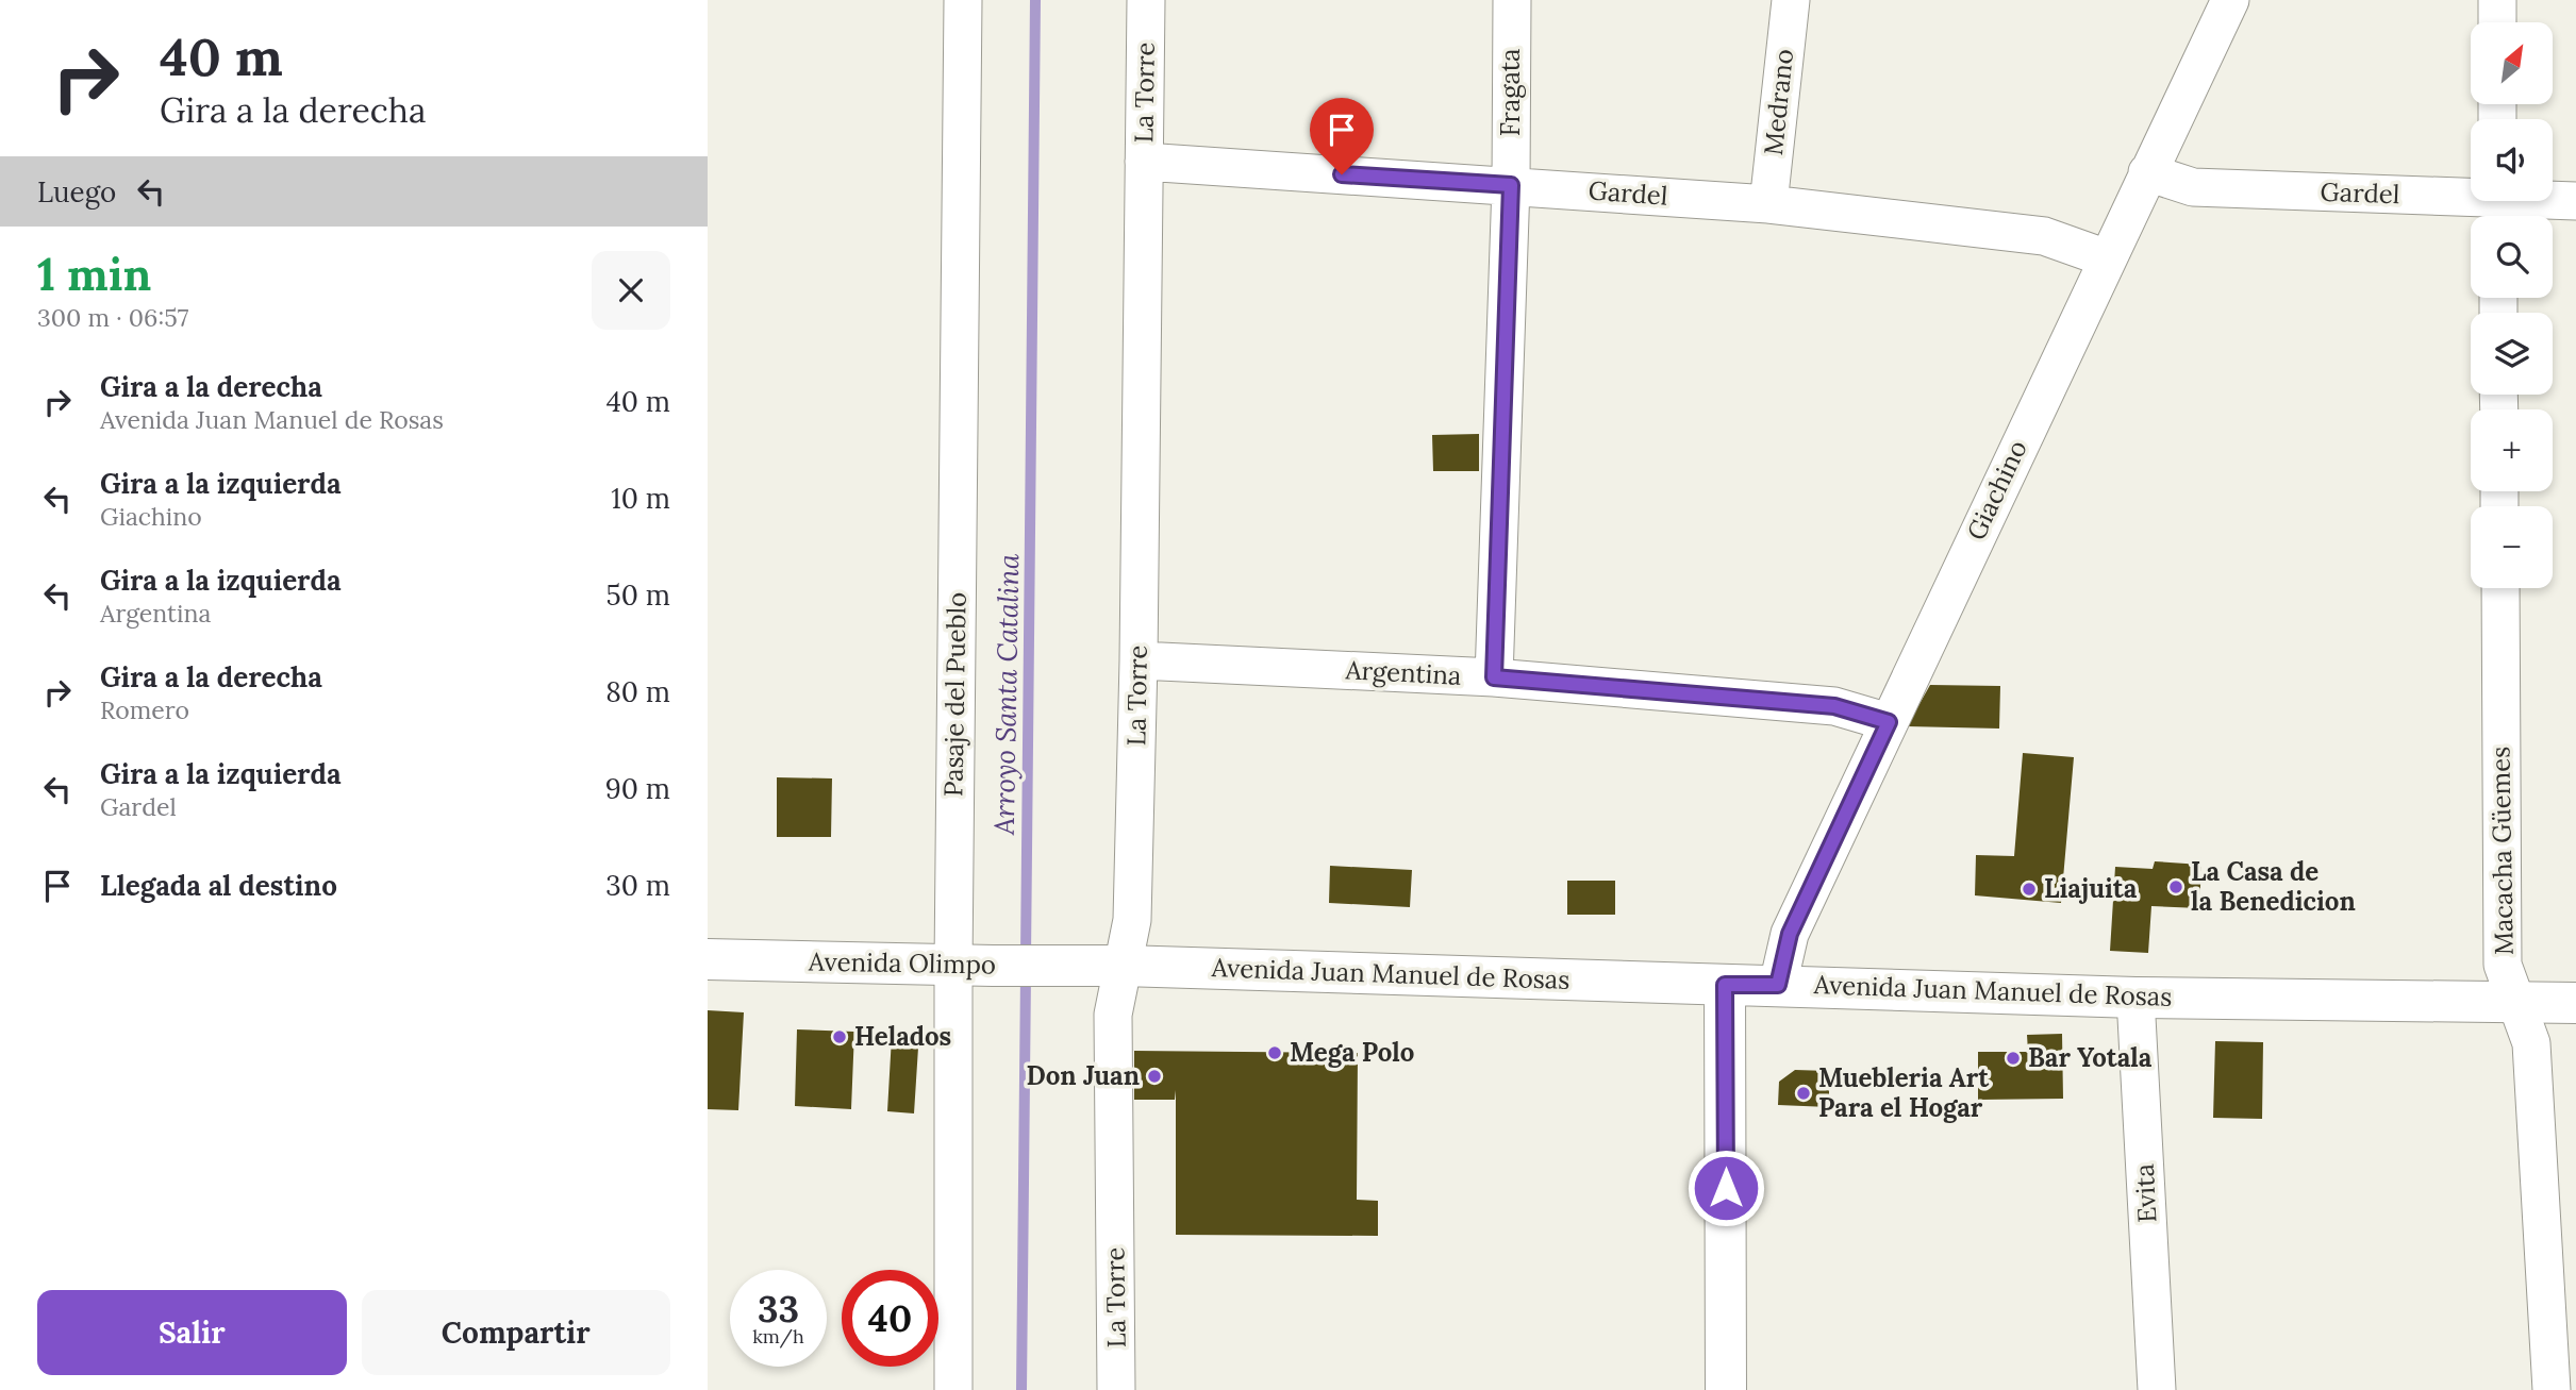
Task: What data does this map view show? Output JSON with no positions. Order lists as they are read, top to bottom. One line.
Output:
{"streets":{"street":["La Torre","Fragata","Medrano","Gardel","Giachino","Argentina","Pasaje del Pueblo","Macacha Güemes","Avenida Olimpo","Avenida Juan Manuel de Rosas","Evita"]},"crossings":[["La Torre","Gardel"],["La Torre","Argentina"],["La Torre","Avenida Olimpo"],["La Torre","Avenida Juan Manuel de Rosas"],["Fragata","Gardel"],["Fragata","Argentina"],["Medrano","Gardel"],["Gardel","Giachino"],["Giachino","Argentina"],["Giachino","Avenida Juan Manuel de Rosas"],["Pasaje del Pueblo","Avenida Olimpo"],["Macacha Güemes","Avenida Juan Manuel de Rosas"],["Avenida Olimpo","Avenida Juan Manuel de Rosas"],["Avenida Juan Manuel de Rosas","Evita"]],"water":["Arroyo Santa Catalina"],"places":["La Casa de la Benedicion","Liajuita","Helados","Mega Polo","Bar Yotala","Don Juan","Muebleria Art Para el Hogar"],"north":"top right","page":{"turn":["40 m","Gira a la derecha"],"map_buttons":["+","−"],"then":"Luego","heading":["1 min","300 m · 06:57"],"list":[{"name":"Gira a la derecha","note":"Avenida Juan Manuel de Rosas","value":"40 m"},{"name":"Gira a la izquierda","note":"Giachino","value":"10 m"},{"name":"Gira a la izquierda","note":"Argentina","value":"50 m"},{"name":"Gira a la derecha","note":"Romero","value":"80 m"},{"name":"Gira a la izquierda","note":"Gardel","value":"90 m"},{"name":"Llegada al destino","value":"30 m"}],"speed":"33 km/h","limit":"40","buttons":["Salir","Compartir"]}}
